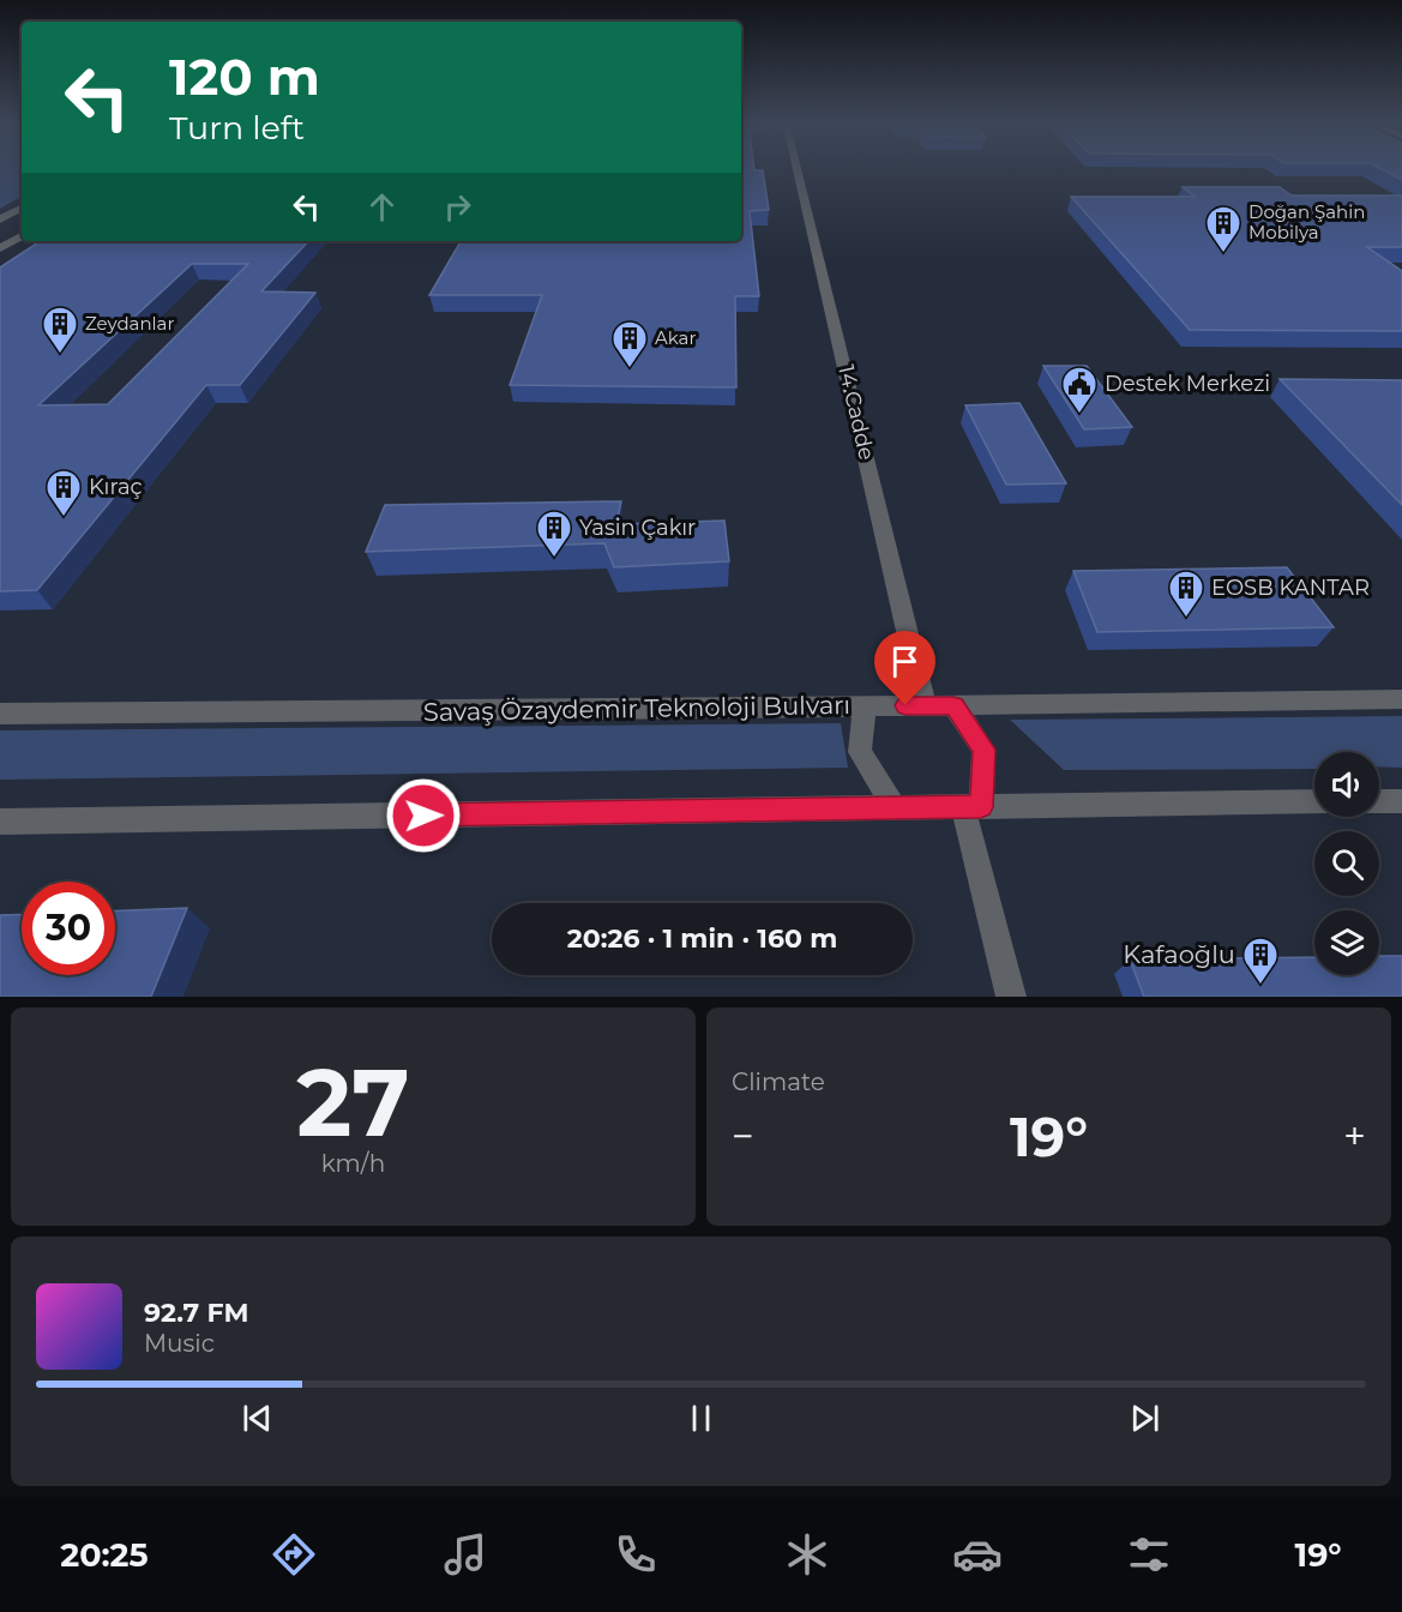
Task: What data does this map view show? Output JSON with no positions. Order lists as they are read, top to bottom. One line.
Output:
{"streets":{"street":["14.Cadde","Savaş Özaydemir Teknoloji Bulvarı"]},"crossings":[["14.Cadde","Savaş Özaydemir Teknoloji Bulvarı"]],"places":{"building":["Doğan Şahin Mobilya","Zeydanlar","Akar","Kıraç","Yasin Çakır","EOSB KANTAR","Kafaoğlu"],"public building":["Destek Merkezi"]},"page":{"turn":["120 m","Turn left"],"limit":"30","trip":"20:26 · 1 min · 160 m","tile":[["27","km/h"],"Climate"],"heat":["−","19°","+"],"song":["92.7 FM","Music"],"tabs":["20:25","19°"]}}
